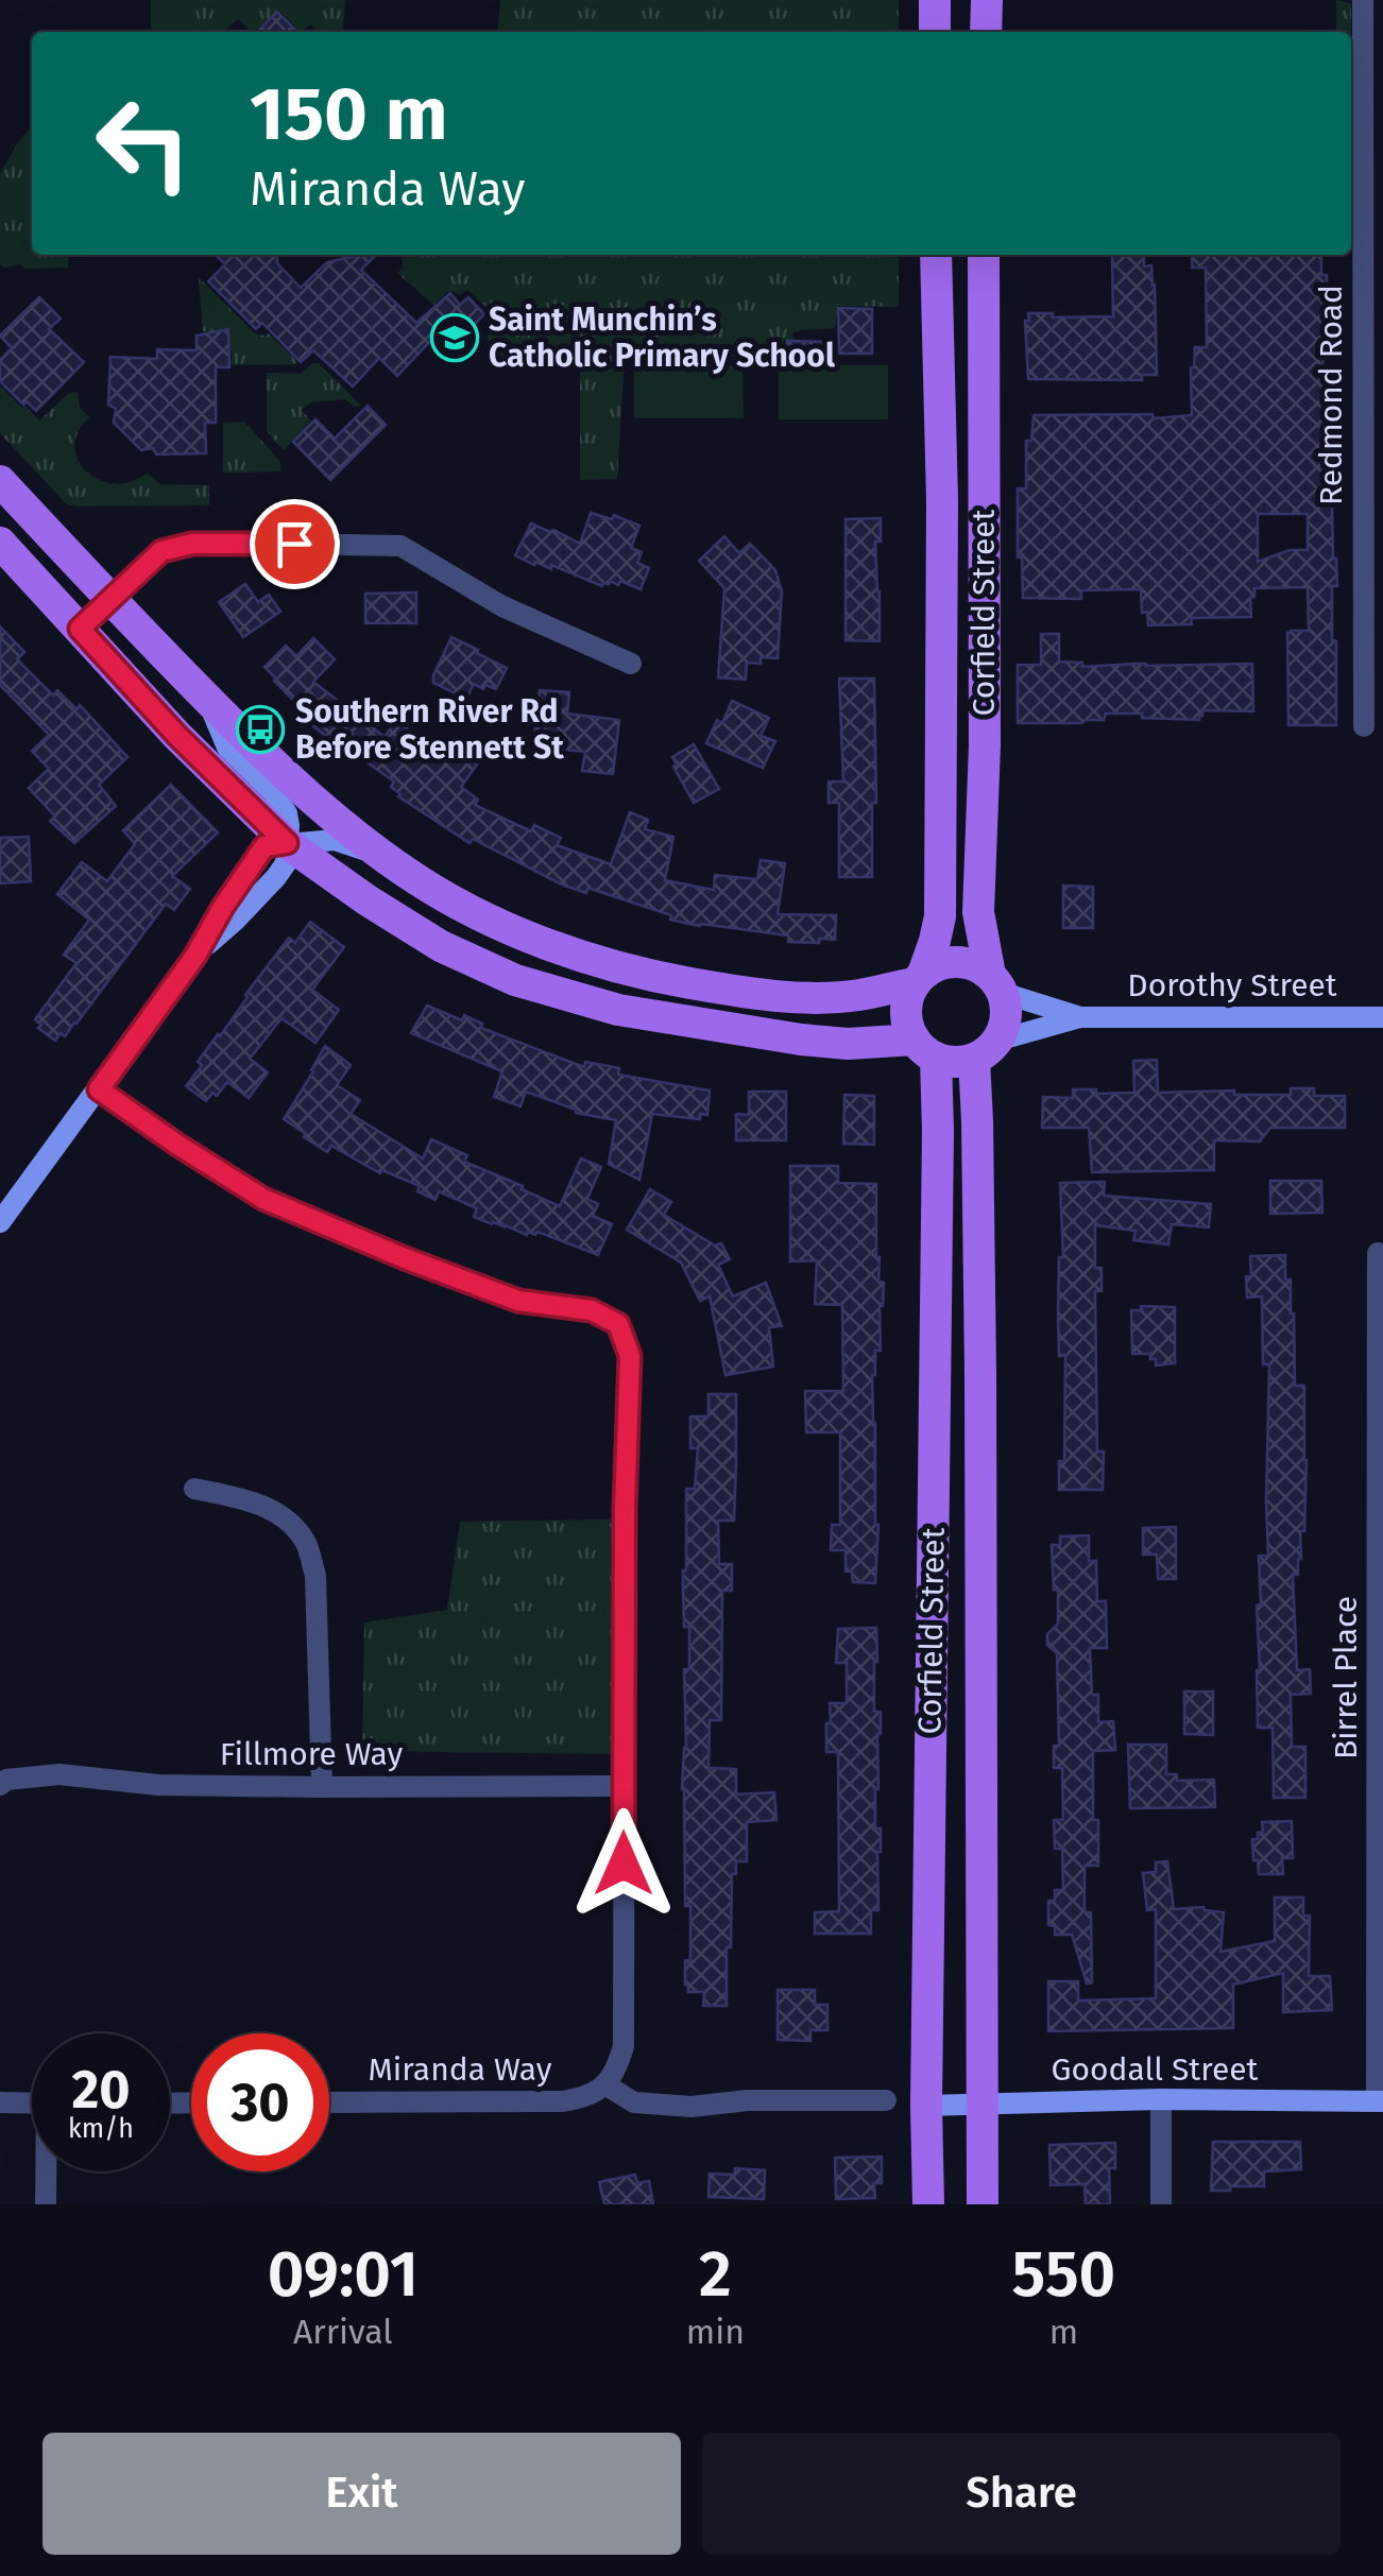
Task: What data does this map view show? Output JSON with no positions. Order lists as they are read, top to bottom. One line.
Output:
{"streets":{"main road":["Corfield Street"],"street":["Redmond Road","Dorothy Street","Birrel Place","Fillmore Way","Miranda Way","Goodall Street"]},"crossings":[["Corfield Street","Dorothy Street"],["Corfield Street","Goodall Street"],["Birrel Place","Goodall Street"]],"places":{"school or university":["Saint Munchin’s Catholic Primary School"],"bus stop":["Southern River Rd Before Stennett St"]},"page":{"turn":["150 m","Miranda Way"],"speed":"20 km/h","limit":"30","eta":["09:01","Arrival","2","min","550","m"],"buttons":["Exit","Share"]}}
